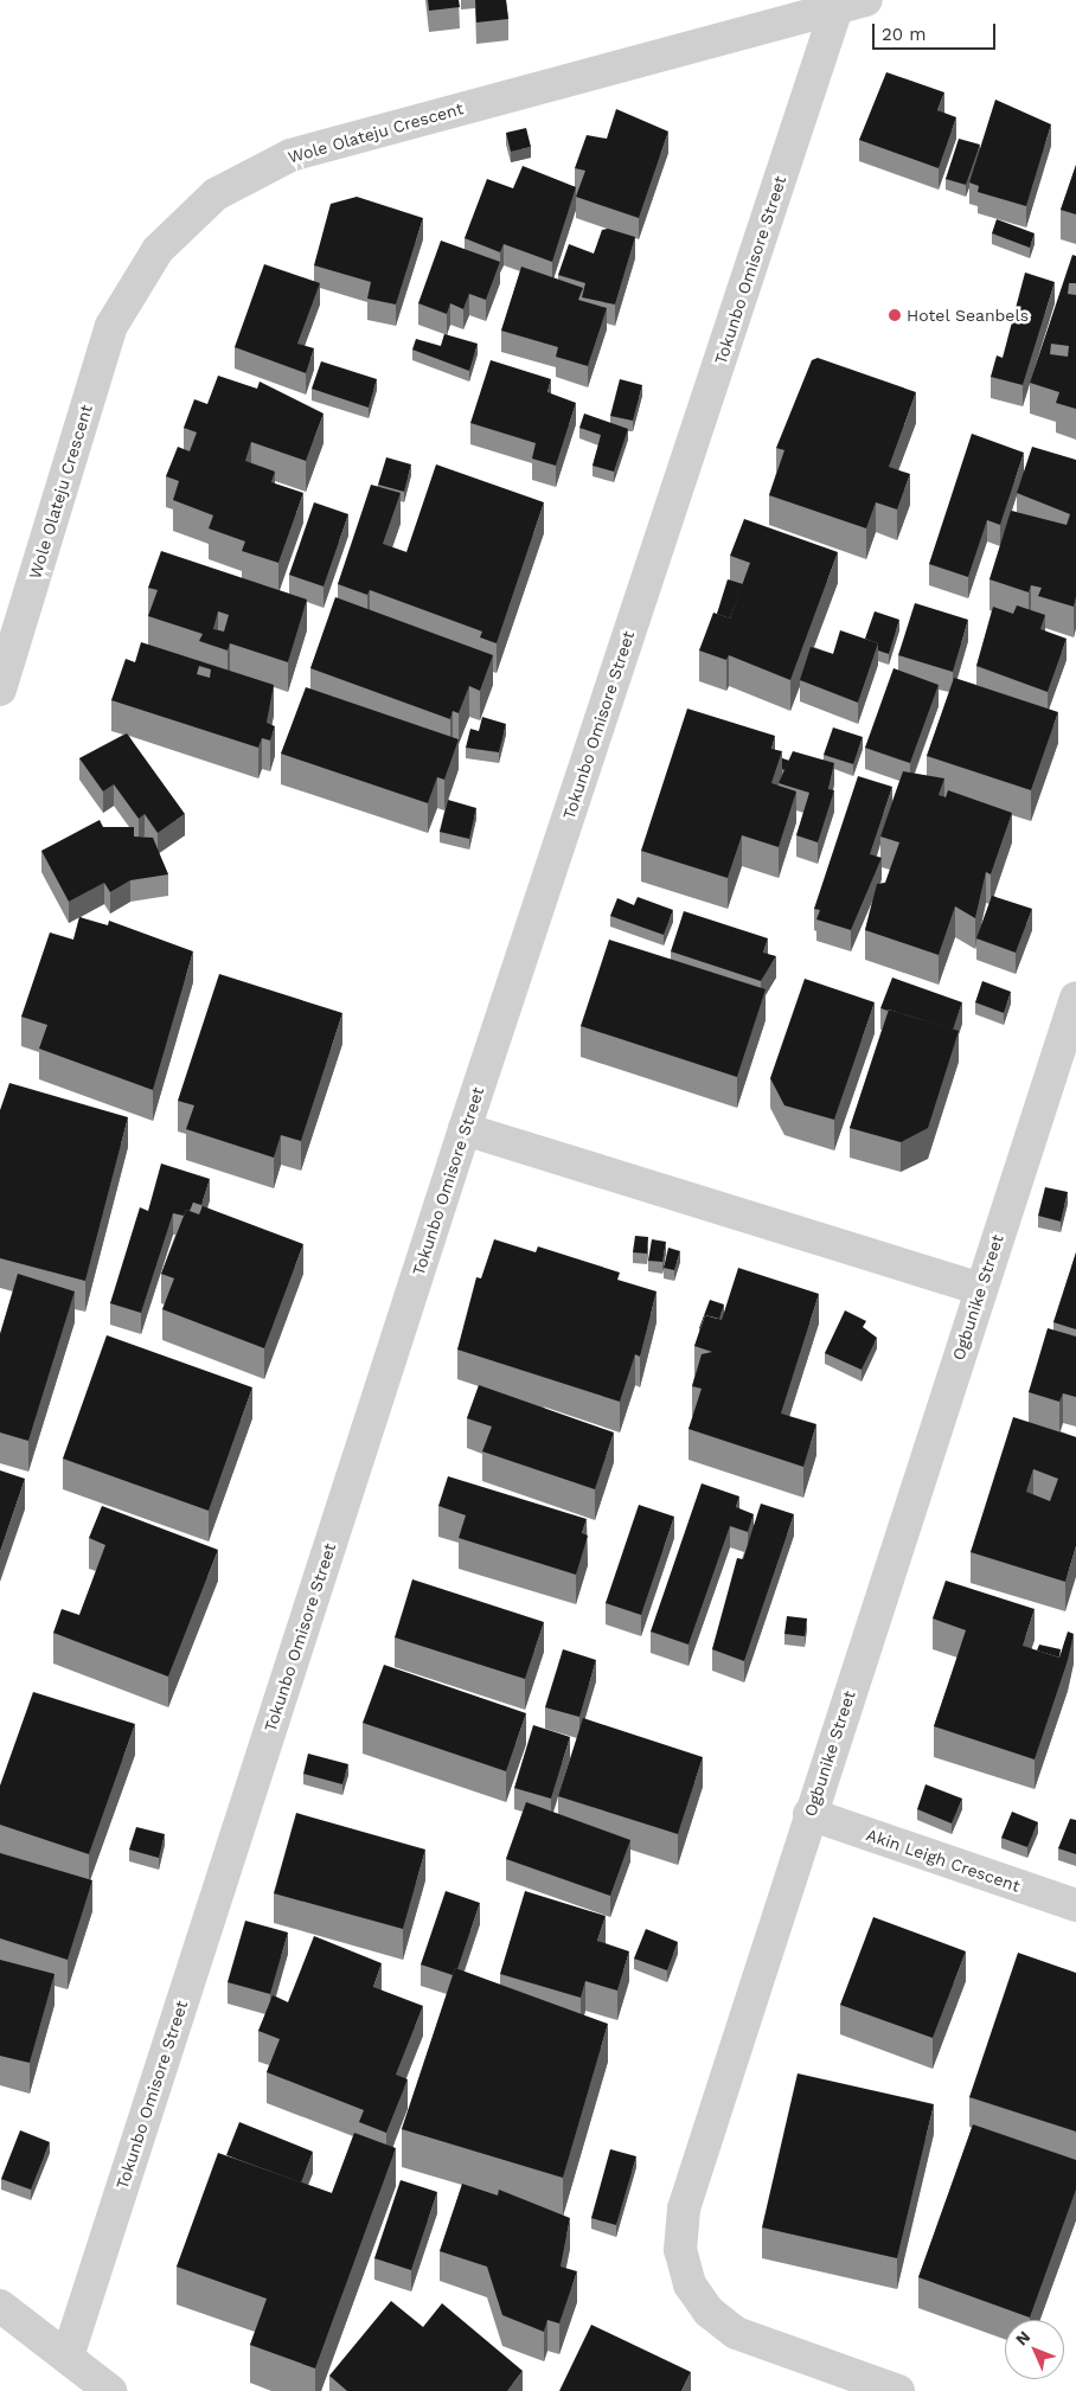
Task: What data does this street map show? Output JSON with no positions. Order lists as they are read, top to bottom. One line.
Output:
{"streets":{"street":["Wole Olateju Crescent","Tokunbo Omisore Street","Ogbunike Street","Akin Leigh Crescent"]},"crossings":[["Wole Olateju Crescent","Tokunbo Omisore Street"],["Ogbunike Street","Akin Leigh Crescent"]],"places":["Hotel Seanbels"],"scale_bar":"20 m","north":"top left"}
